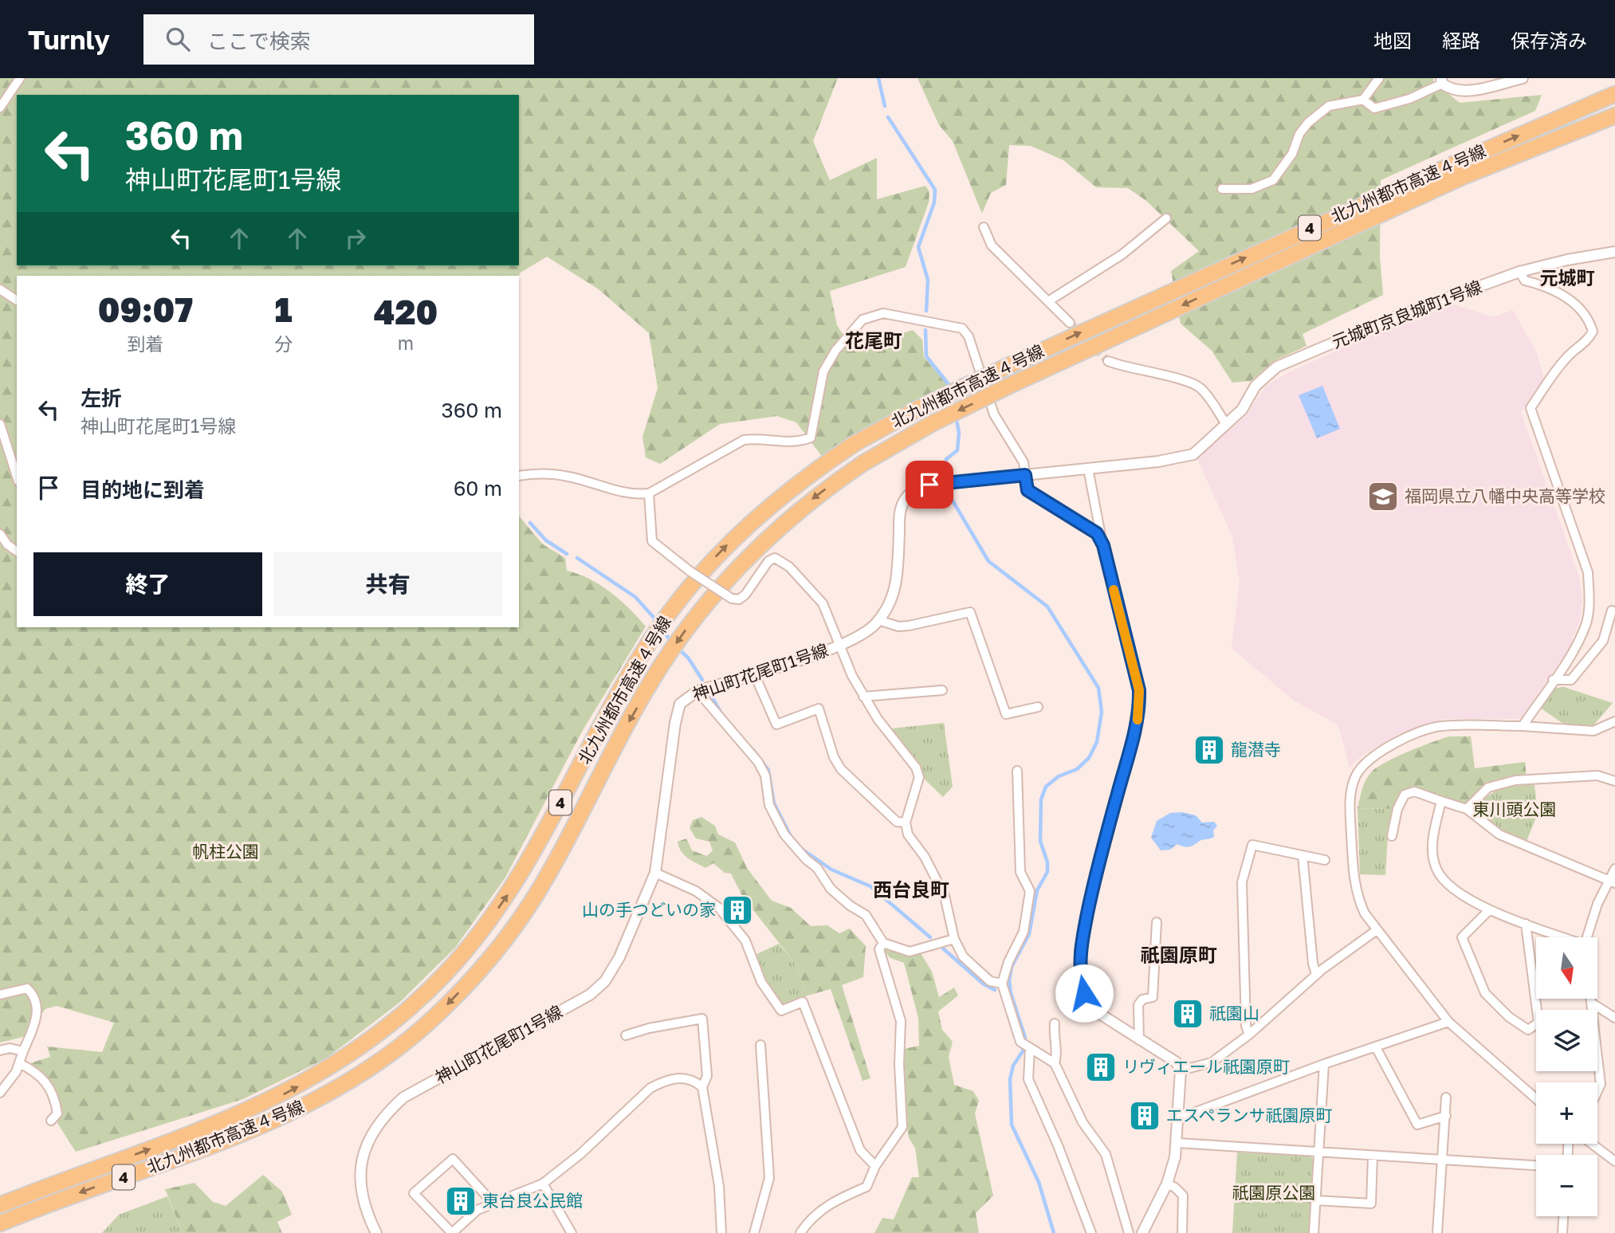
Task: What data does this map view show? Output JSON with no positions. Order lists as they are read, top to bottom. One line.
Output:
{"streets":{"highway":["北九州都市高速４号線","4"],"street":["元城町京良城町1号線","神山町花尾町1号線"]},"crossings":[["元城町京良城町1号線","神山町花尾町1号線"]],"districts":["元城町","花尾町","西台良町","祇園原町"],"parks":["東川頭公園","帆柱公園","祇園原公園"],"places":{"school or university":["福岡県立八幡中央高等学校"],"building":["龍潜寺","山の手つどいの家","祇園山","リヴィエール祇園原町","エスペランサ祇園原町","東台良公民館"]},"north":"bottom","page":{"header":"Turnly","search":"ここで検索","nav":["地図","経路","保存済み"],"turn":["360 m","神山町花尾町1号線"],"eta":["09:07","到着","1","分","420","m"],"list":[{"name":"左折","note":"神山町花尾町1号線","value":"360 m"},{"name":"目的地に到着","value":"60 m"}],"buttons":["終了","共有"],"map_buttons":["+","−"]}}
